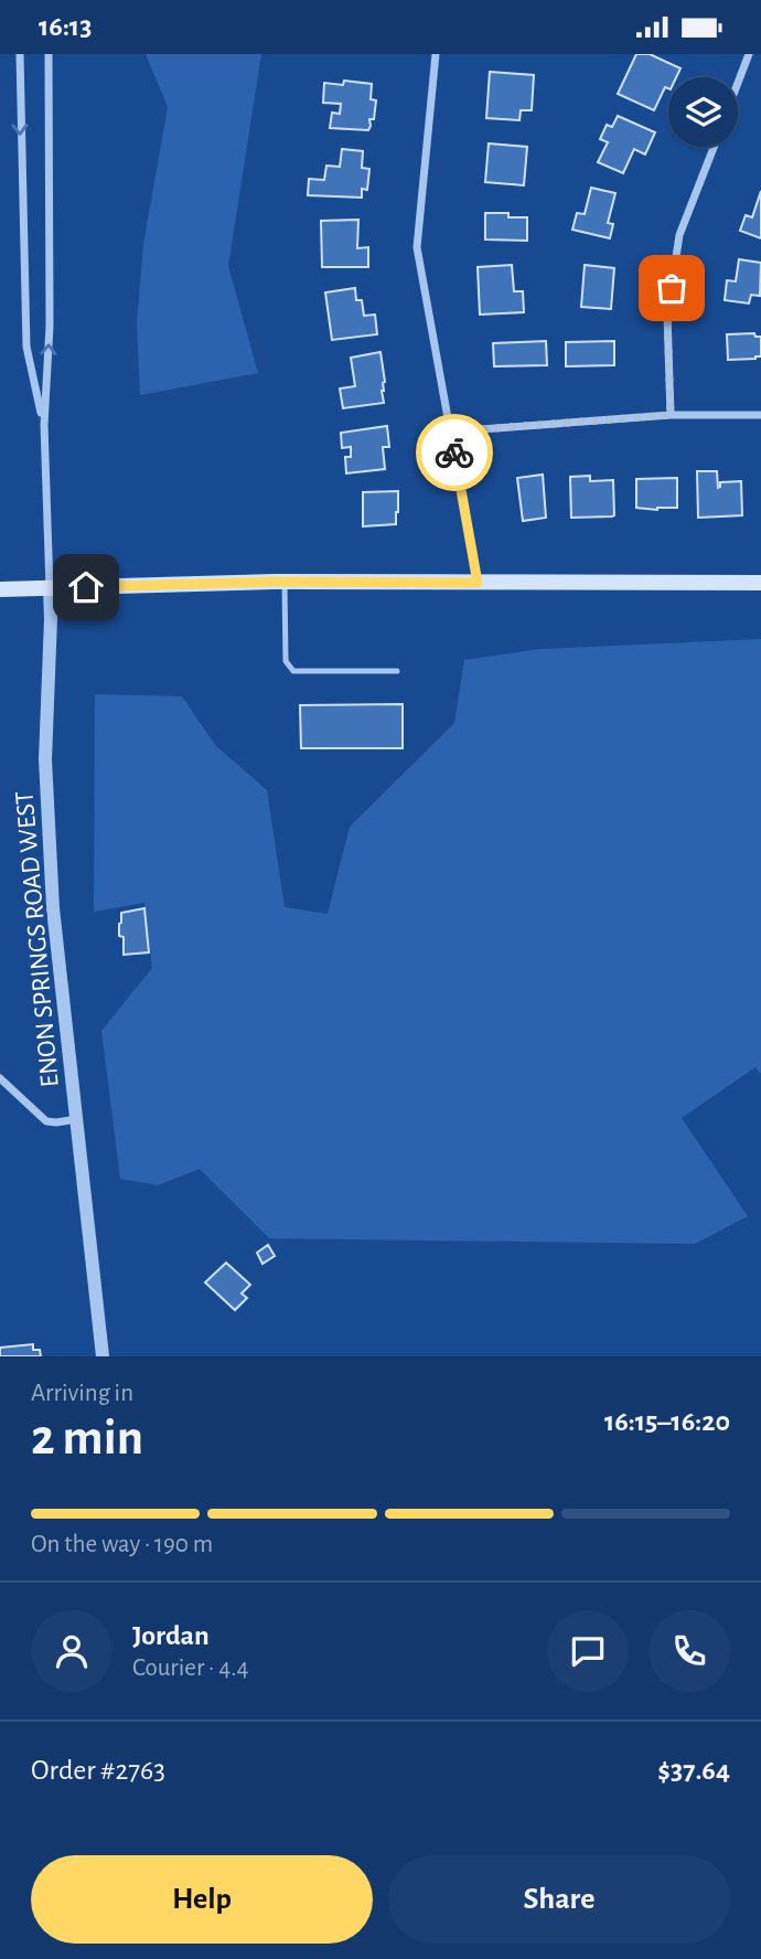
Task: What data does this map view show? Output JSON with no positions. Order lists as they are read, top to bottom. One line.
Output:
{"streets":{"street":["ENON SPRINGS ROAD WEST"]},"page":{"status":"16:13","heading":["2 min","Arriving in","16:15–16:20"],"panel":["Jordan","Courier · 4.4","Order #2763","$37.64"],"bar":"On the way · 190 m","buttons":["Help","Share"]}}
